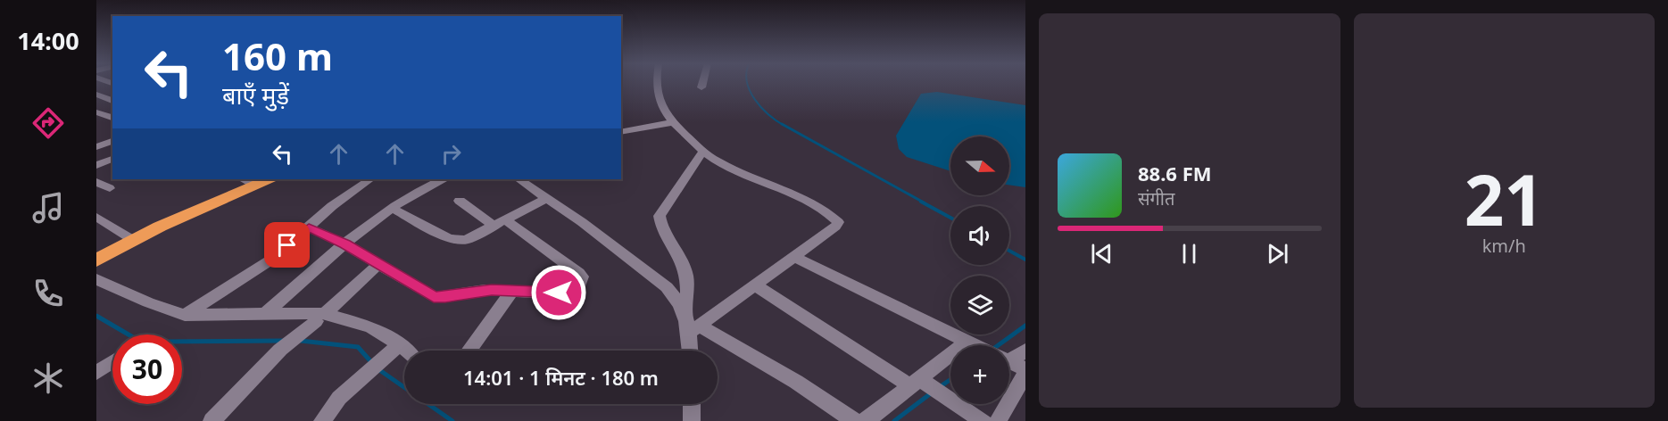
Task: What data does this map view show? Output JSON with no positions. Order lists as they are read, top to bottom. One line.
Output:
{"north":"right","page":{"tabs":"14:00","tile":["21","km/h"],"turn":["160 m","बाएँ मुड़ें"],"map_buttons":"+","song":["88.6 FM","संगीत"],"limit":"30","trip":"14:01 · 1 मिनट · 180 m"}}
